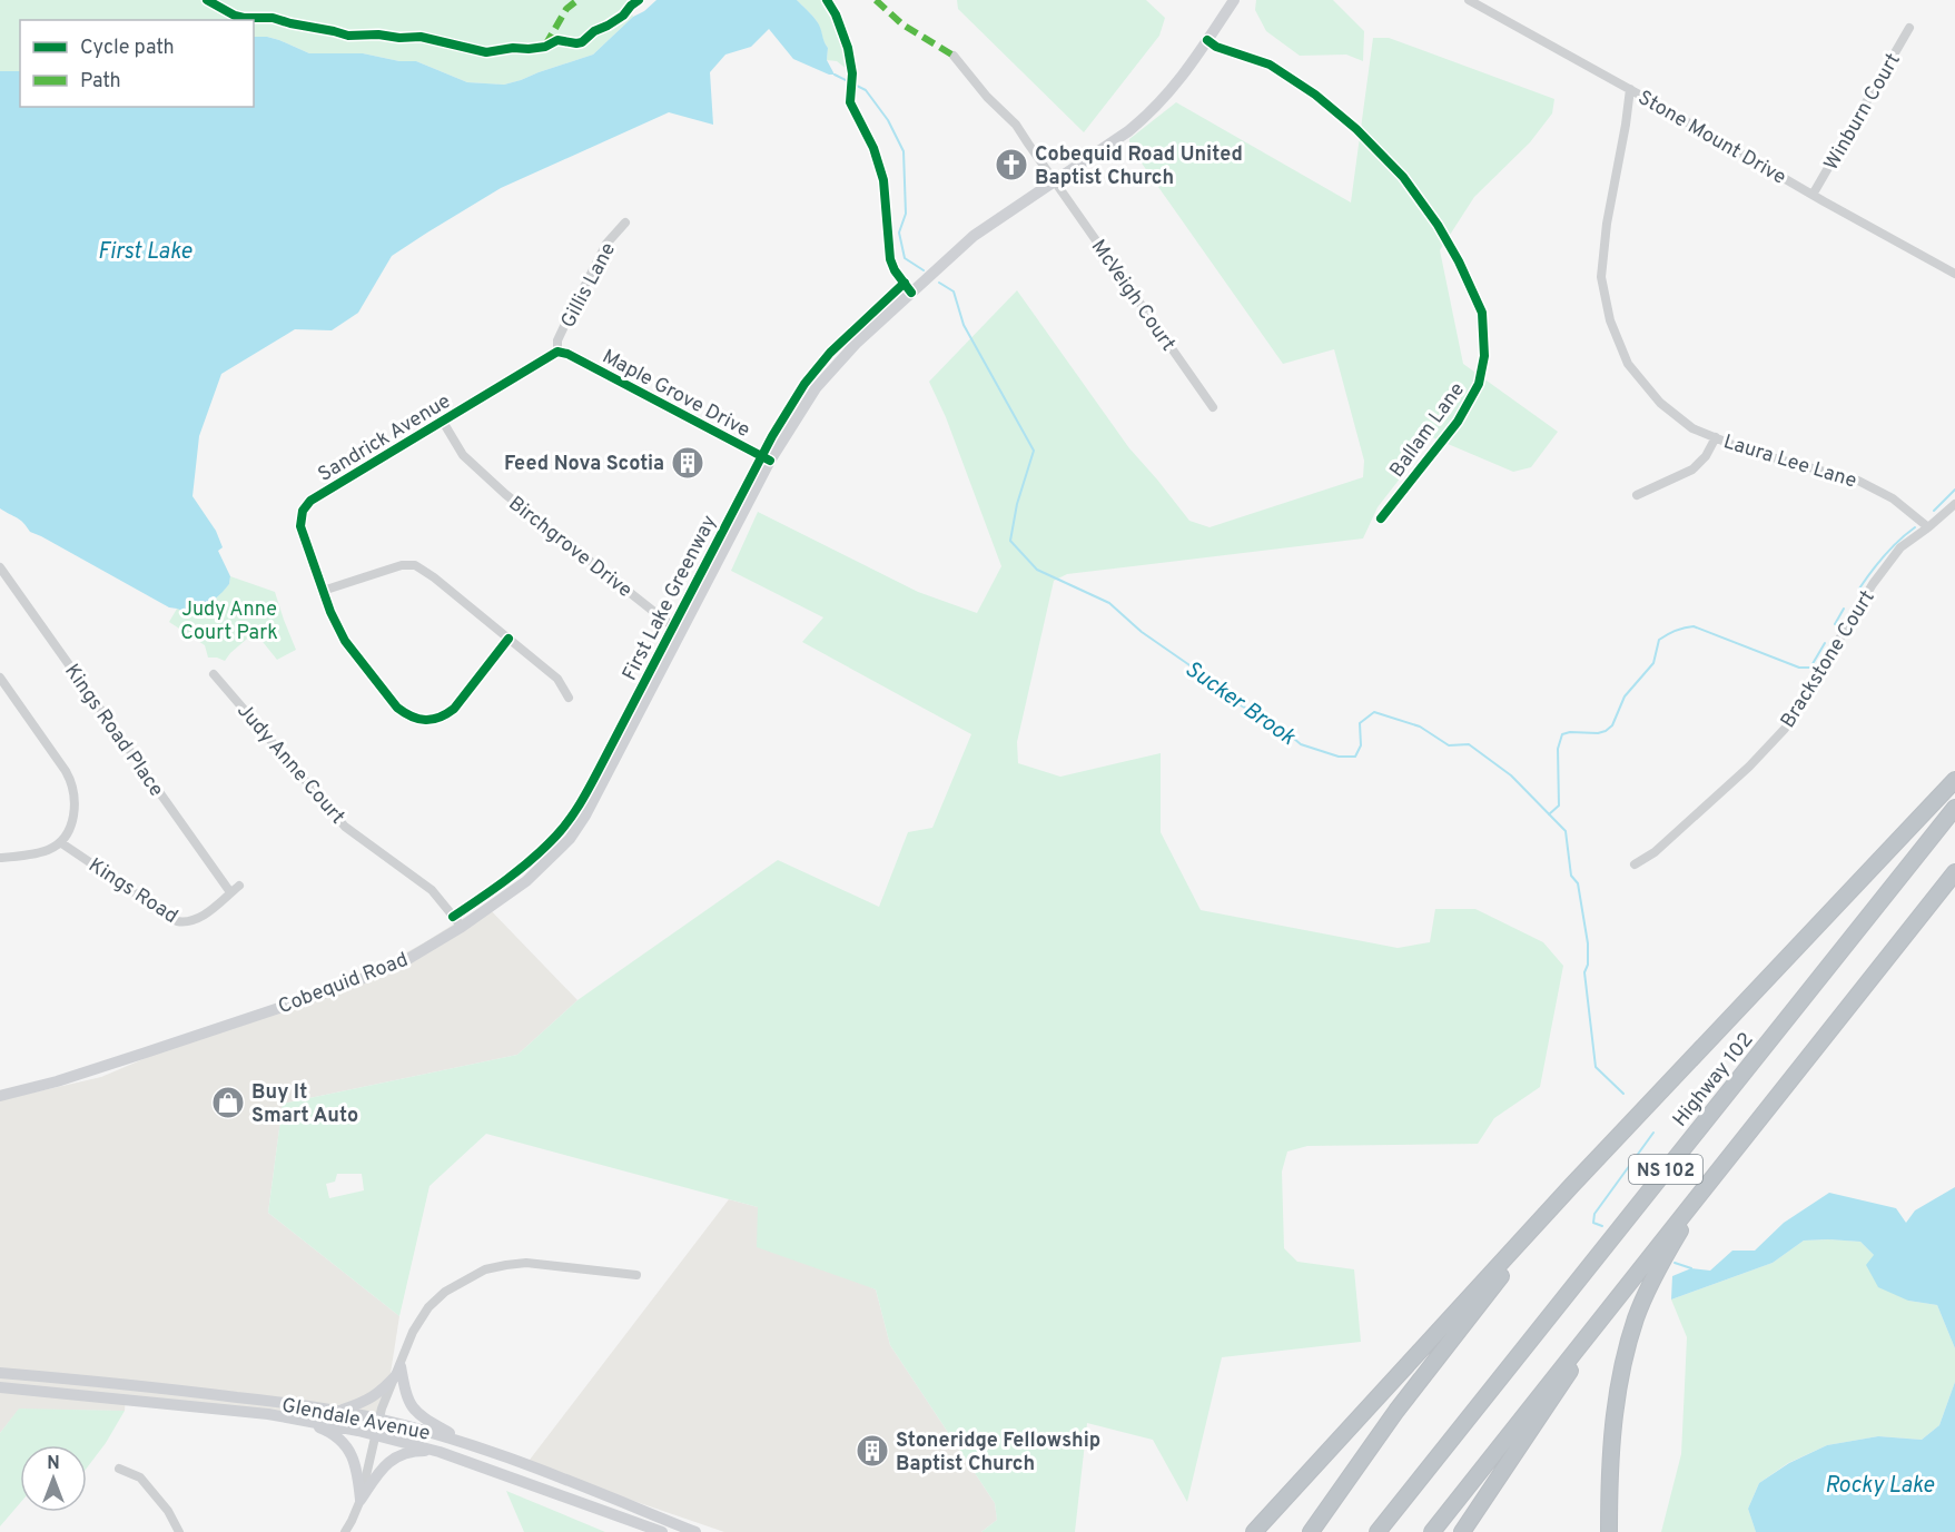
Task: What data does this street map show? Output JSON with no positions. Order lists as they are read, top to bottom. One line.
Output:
{"streets":{"highway":["Highway 102","NS 102"],"main road":["Cobequid Road","Glendale Avenue"],"street":["Winburn Court","Stone Mount Drive","Gillis Lane","McVeigh Court","Maple Grove Drive","Ballam Lane","Sandrick Avenue","Laura Lee Lane","Birchgrove Drive","Brackstone Court","Kings Road Place","Judy Anne Court","Kings Road"],"cycle path":["First Lake Greenway"]},"crossings":[["Winburn Court","Stone Mount Drive"],["Stone Mount Drive","Laura Lee Lane"],["Gillis Lane","Maple Grove Drive"],["Gillis Lane","Sandrick Avenue"],["McVeigh Court","Cobequid Road"],["Maple Grove Drive","Sandrick Avenue"],["Maple Grove Drive","Cobequid Road"],["Ballam Lane","Cobequid Road"],["Sandrick Avenue","Birchgrove Drive"],["Laura Lee Lane","Brackstone Court"],["Birchgrove Drive","Cobequid Road"],["Kings Road Place","Kings Road"],["Judy Anne Court","Cobequid Road"]],"water":["First Lake","Sucker Brook","Rocky Lake"],"parks":["Judy Anne Court Park"],"places":{"church":["Cobequid Road United Baptist Church"],"building":["Feed Nova Scotia","Stoneridge Fellowship Baptist Church"],"shop":["Buy It Smart Auto"]},"legend":["Cycle path","Path"],"north":"top"}
